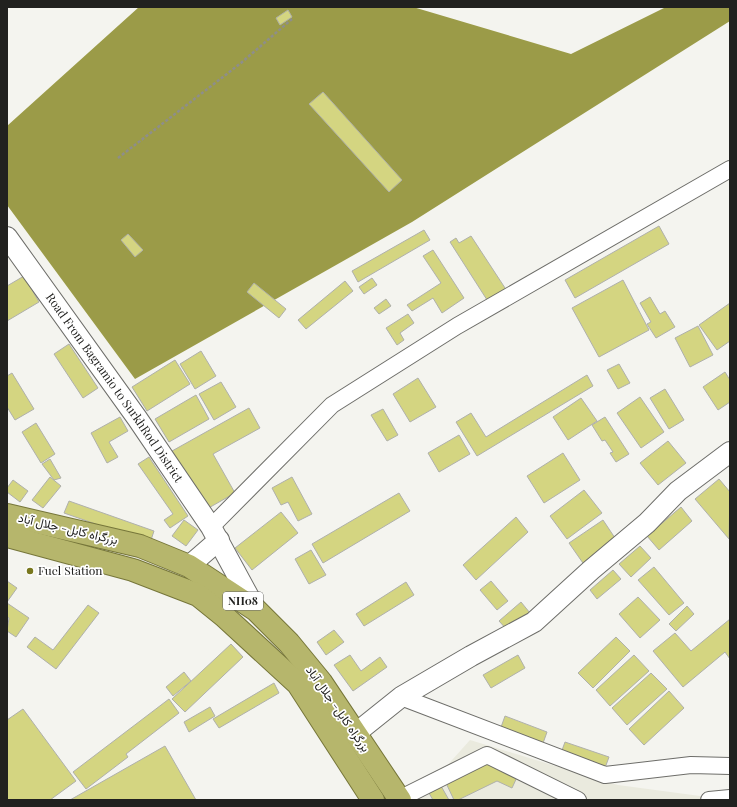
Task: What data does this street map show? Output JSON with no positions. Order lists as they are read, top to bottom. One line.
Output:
{"streets":{"highway":["بزرگراه کابل- جلال آباد","NH08"],"street":["Road From Bagramio to SurkhRod District"]},"crossings":[["Road From Bagramio to SurkhRod District","بزرگراه کابل- جلال آباد"]],"places":["Fuel Station"]}
